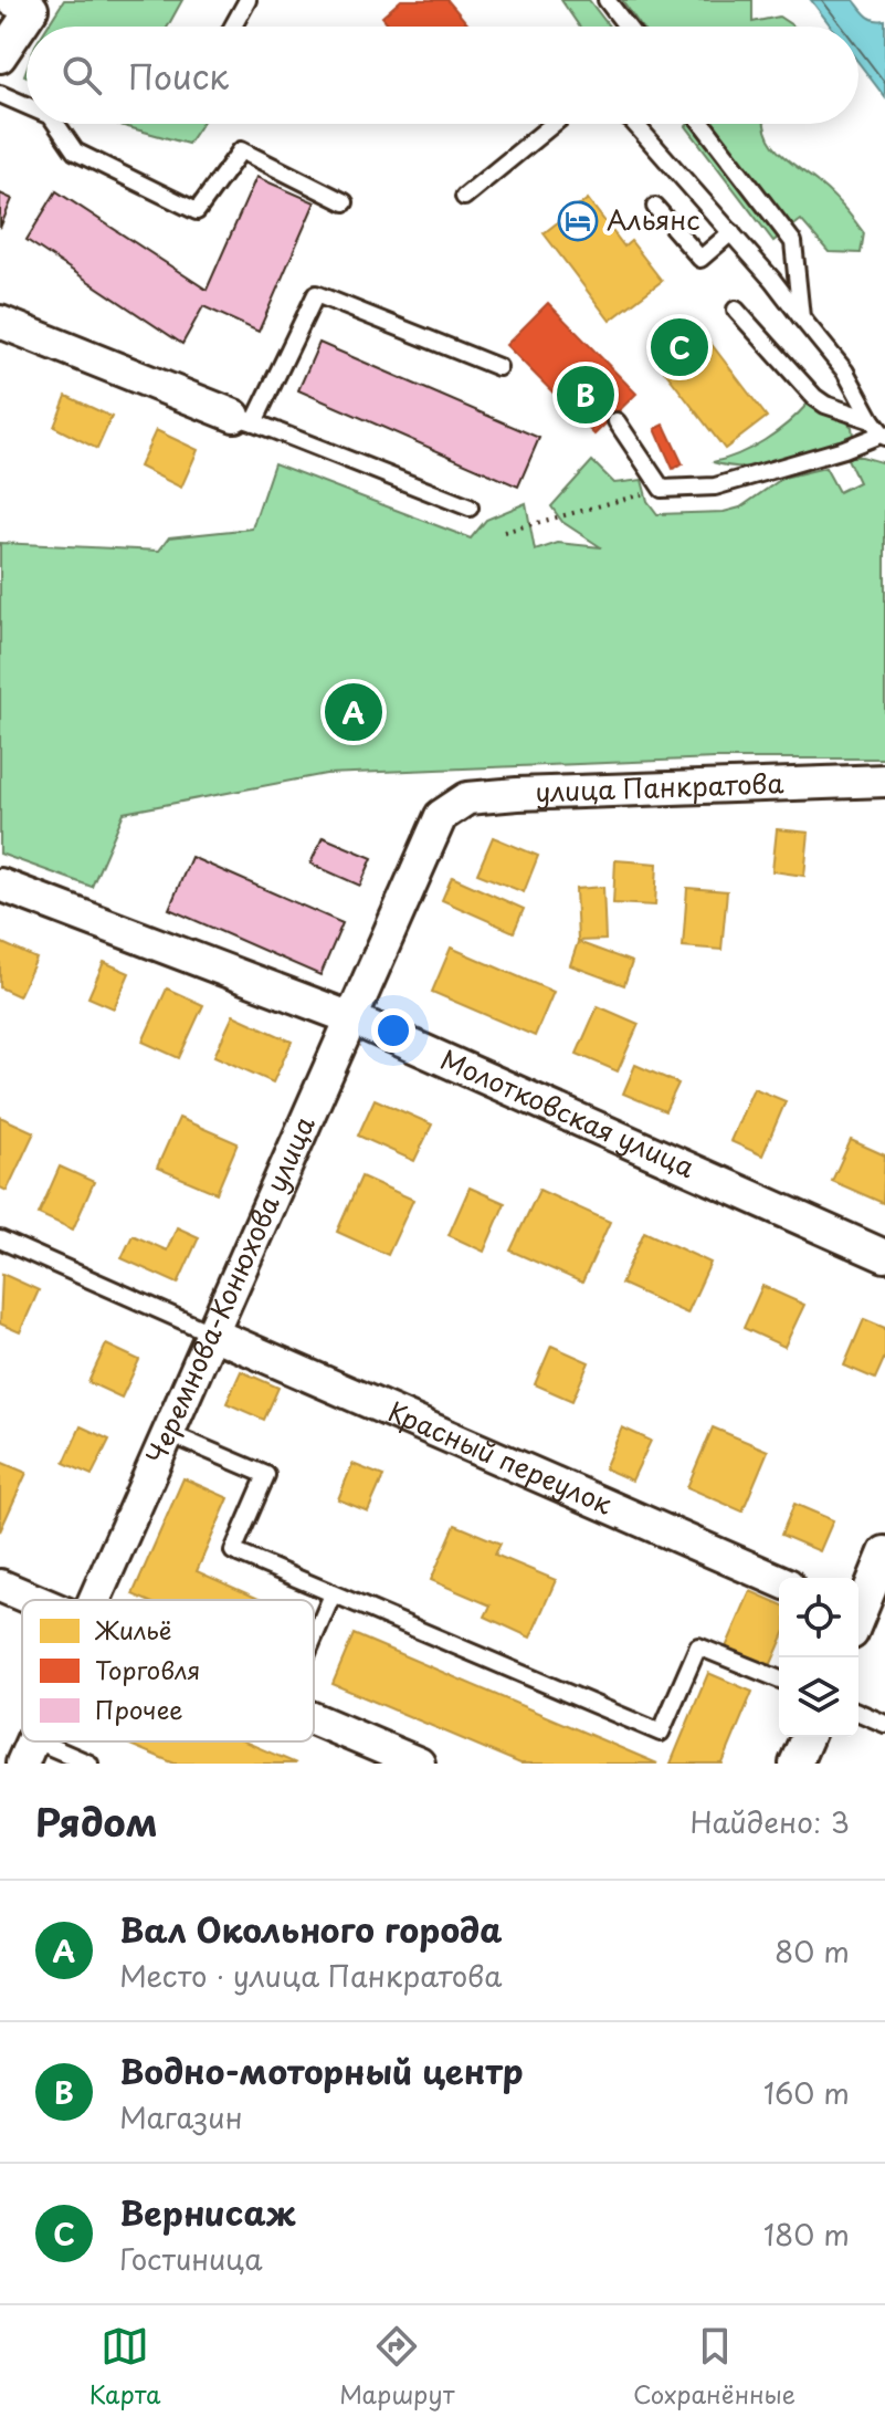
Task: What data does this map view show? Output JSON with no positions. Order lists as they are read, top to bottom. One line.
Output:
{"streets":{"street":["улица Панкратова","Молотковская улица","Черемнова-Конюхова улица","Красный переулок"]},"crossings":[["улица Панкратова","Черемнова-Конюхова улица"],["Молотковская улица","Черемнова-Конюхова улица"],["Черемнова-Конюхова улица","Красный переулок"]],"places":{"hotel":["Альянс"]},"legend":["Жильё","Торговля","Прочее"],"page":{"search":"Поиск","pins":["C","B","A"],"heading":["Рядом","Найдено: 3"],"list":[{"mark":"A","name":"Вал Окольного города","note":"Место · улица Панкратова","value":"80 m"},{"mark":"B","name":"Водно-моторный центр","note":"Магазин","value":"160 m"},{"mark":"C","name":"Вернисаж","note":"Гостиница","value":"180 m"}],"nav":["Карта","Маршрут","Сохранённые"]}}
